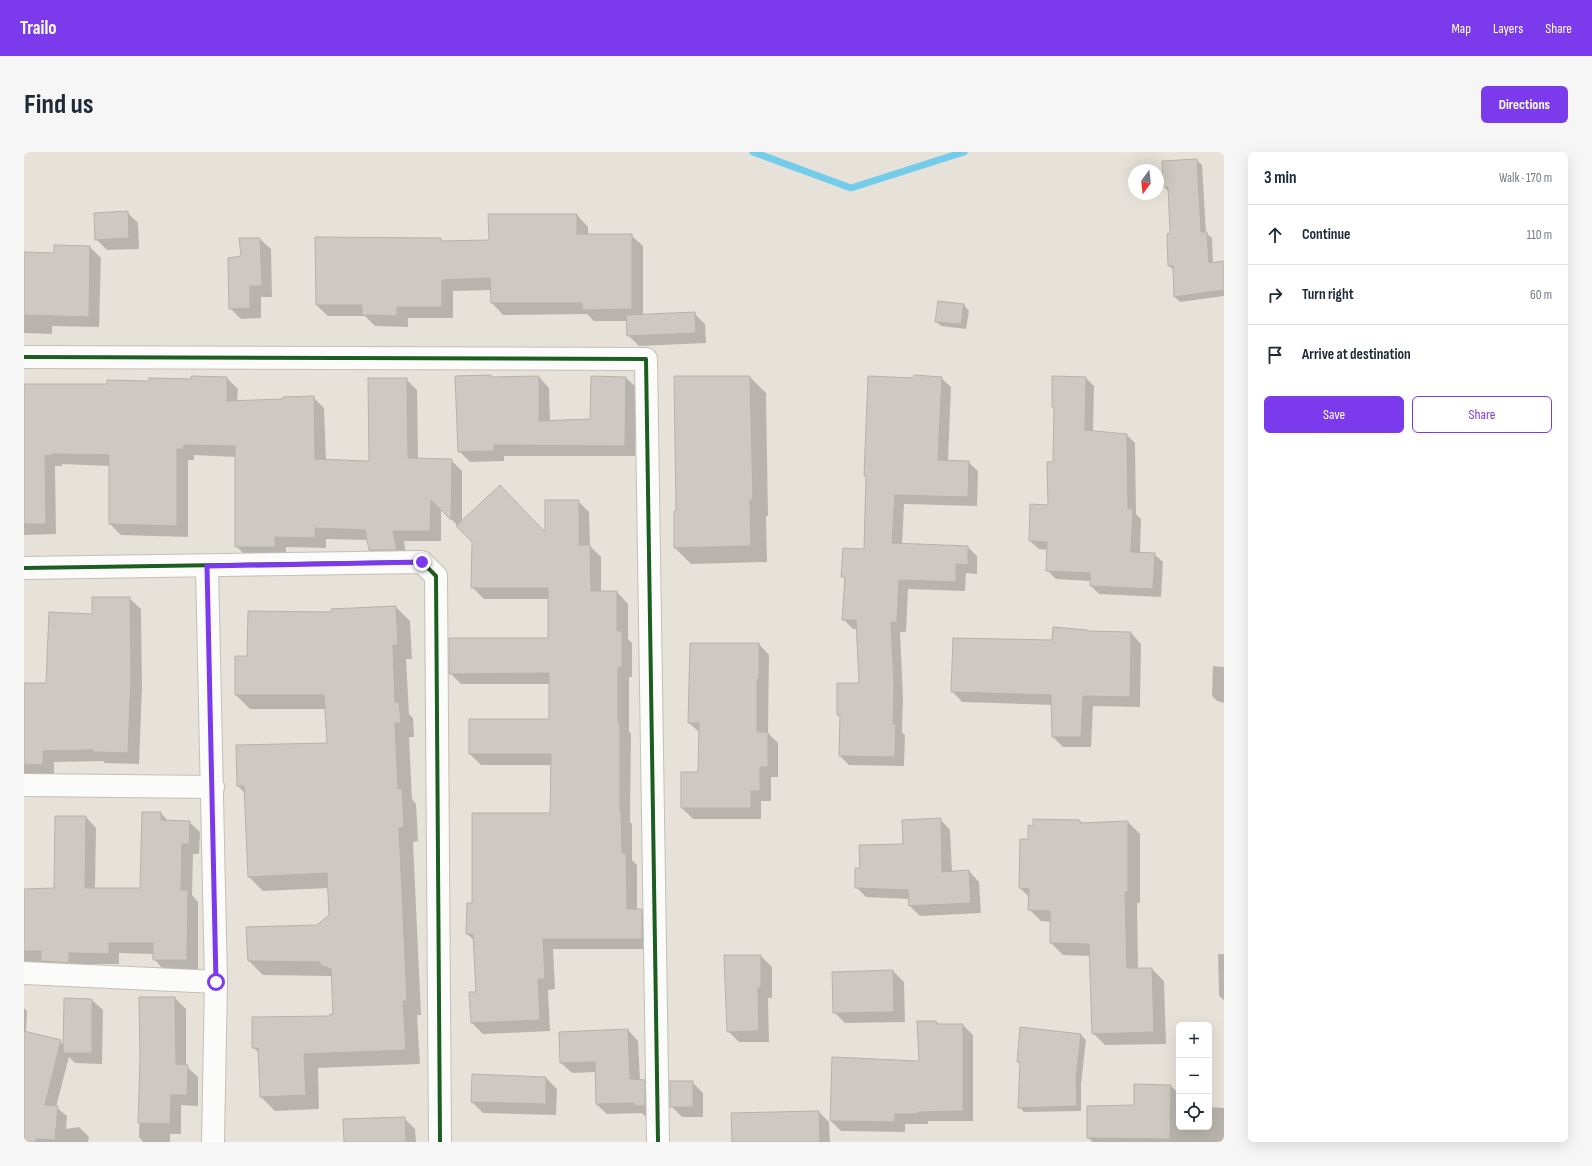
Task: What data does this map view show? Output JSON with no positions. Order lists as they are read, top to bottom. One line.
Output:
{"north":"bottom","page":{"header":"Trailo","nav":["Map","Layers","Share"],"buttons":["Directions",["Save","Share"]],"title":"Find us","heading":["3 min","Walk · 170 m"],"list":[["Continue","110 m"],["Turn right","60 m"],"Arrive at destination"],"map_buttons":["+","−"]}}
